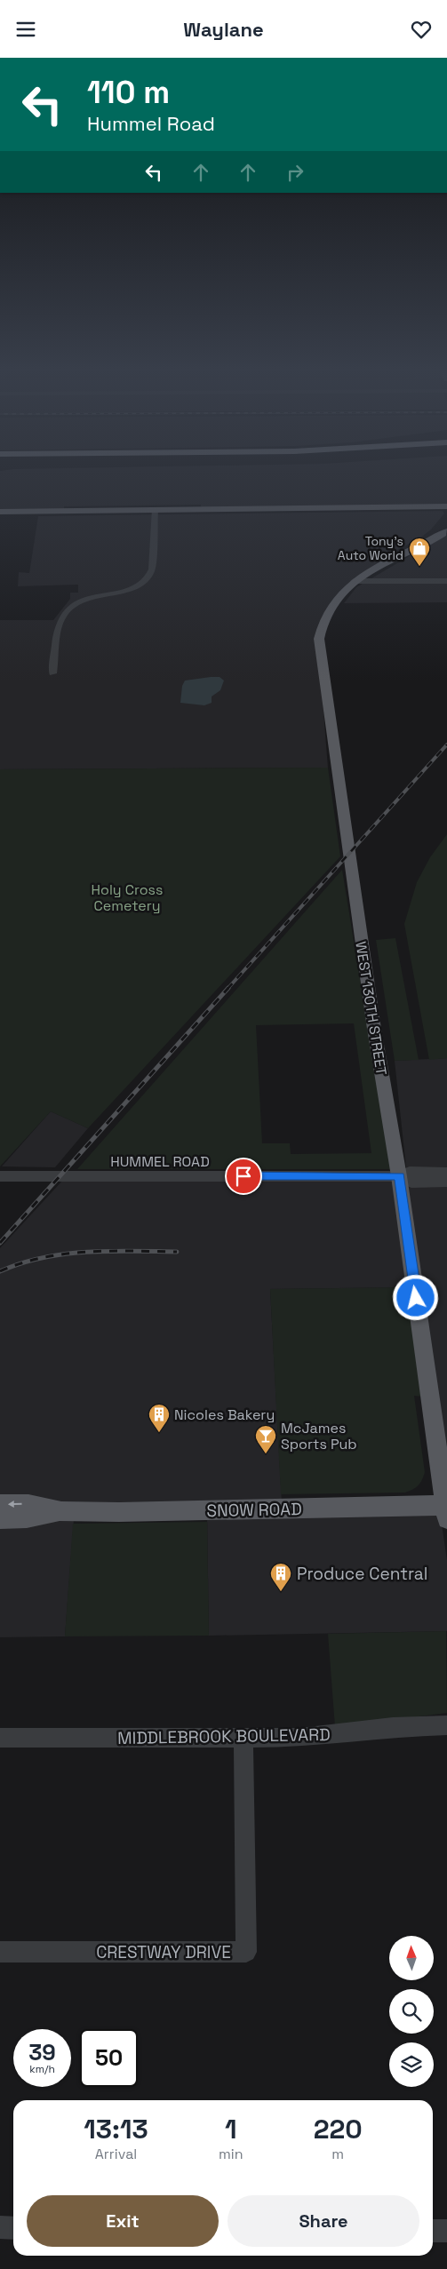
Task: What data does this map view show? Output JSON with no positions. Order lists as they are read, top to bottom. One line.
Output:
{"streets":{"main road":["WEST 130TH STREET","SNOW ROAD"],"street":["HUMMEL ROAD","MIDDLEBROOK BOULEVARD","CRESTWAY DRIVE"]},"crossings":[["WEST 130TH STREET","HUMMEL ROAD"],["WEST 130TH STREET","SNOW ROAD"],["MIDDLEBROOK BOULEVARD","CRESTWAY DRIVE"]],"parks":["Holy Cross Cemetery"],"places":{"shop":["Tony's Auto World"],"building":["Nicoles Bakery","Produce Central"],"bar":["McJames Sports Pub"]},"north":"top","page":{"header":"Waylane","turn":["110 m","Hummel Road"],"speed":"39 km/h","limit":"50","eta":["13:13","Arrival","1","min","220","m"],"buttons":["Exit","Share"]}}
